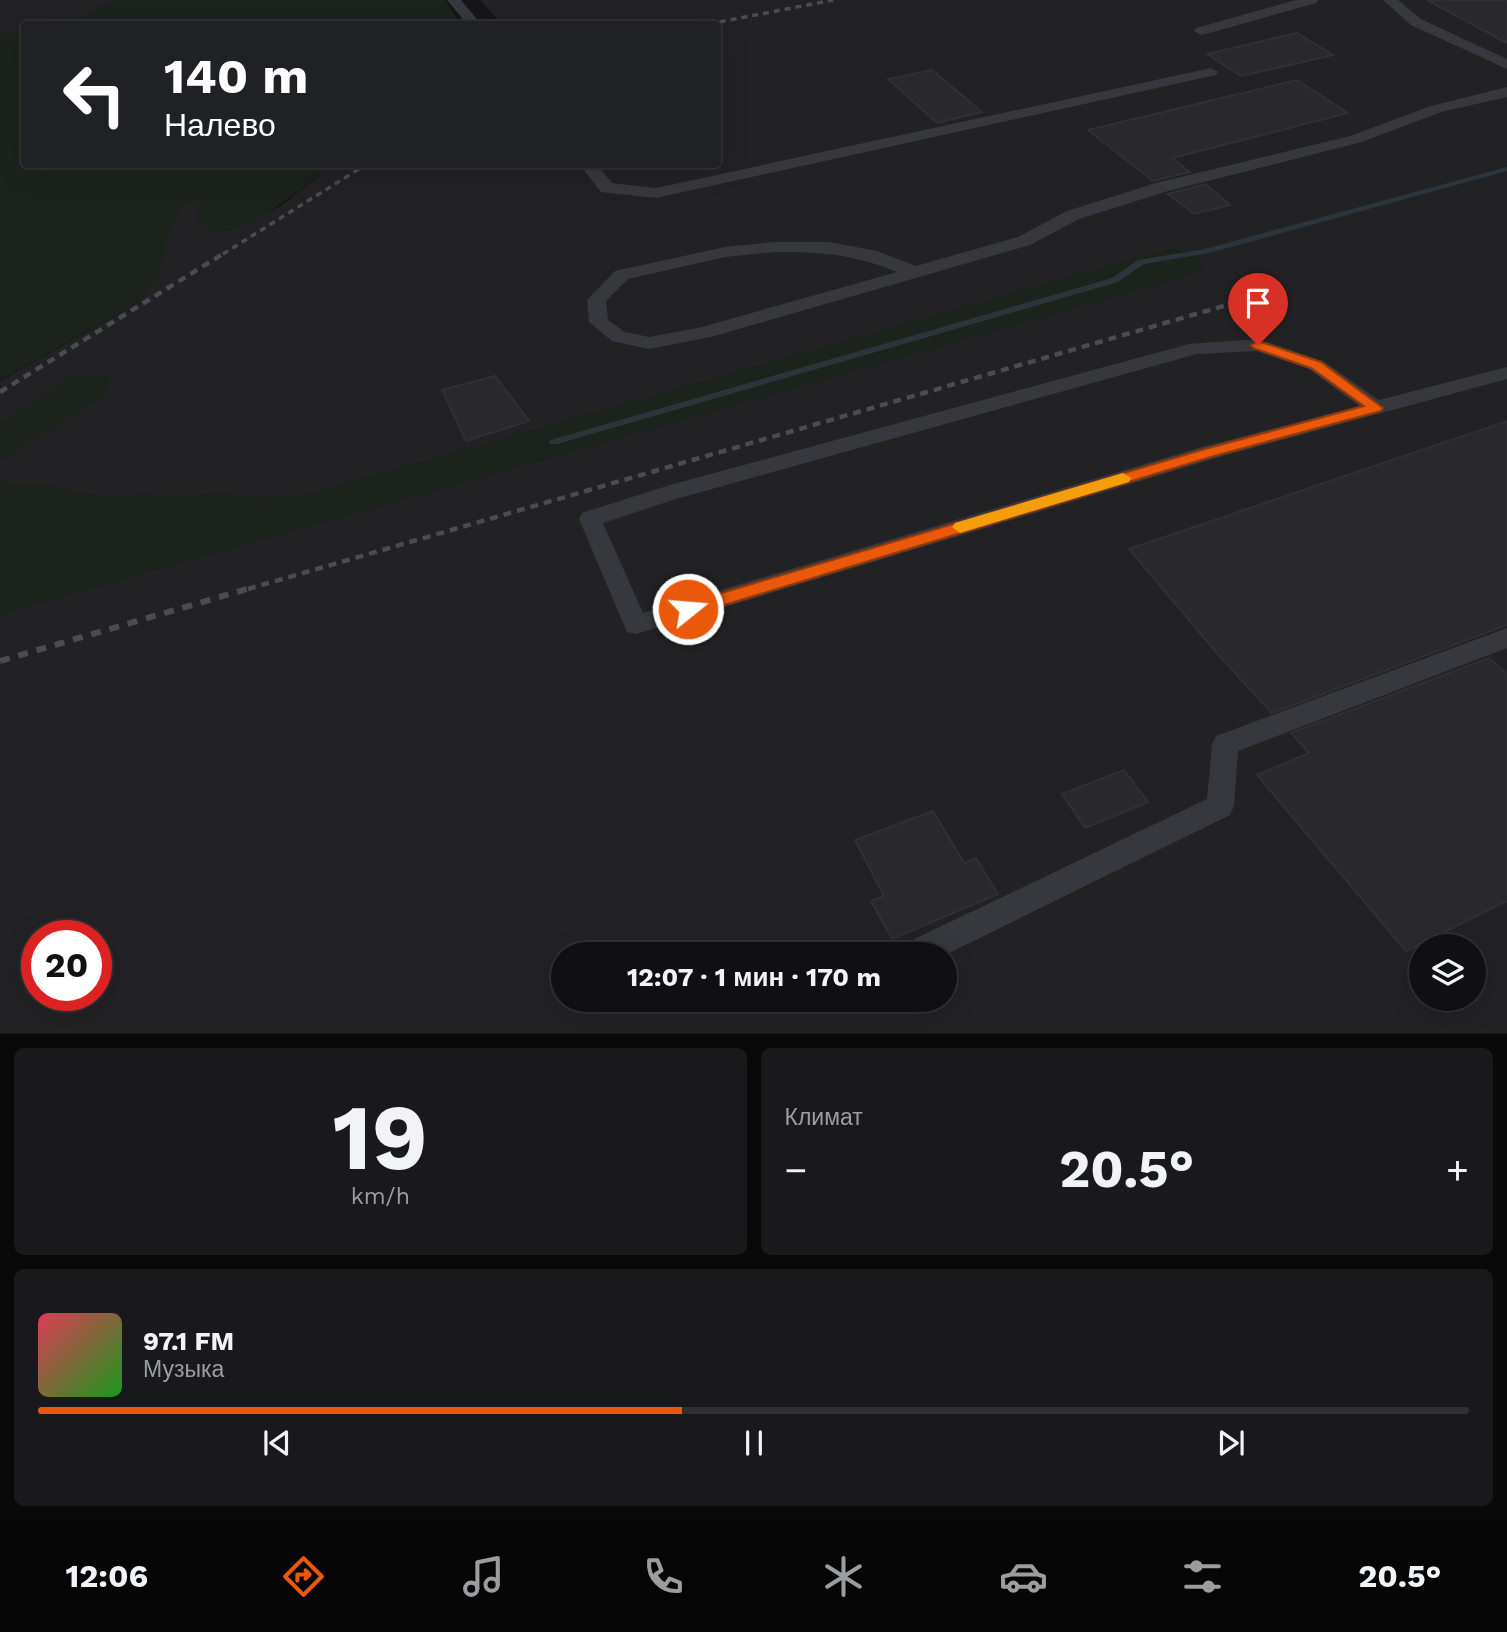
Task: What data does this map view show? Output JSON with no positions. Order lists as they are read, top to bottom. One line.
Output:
{"page":{"turn":["140 m","Налево"],"limit":"20","trip":"12:07 · 1 мин · 170 m","tile":[["19","km/h"],"Климат"],"heat":["−","20.5°","+"],"song":["97.1 FM","Музыка"],"tabs":["12:06","20.5°"]}}
